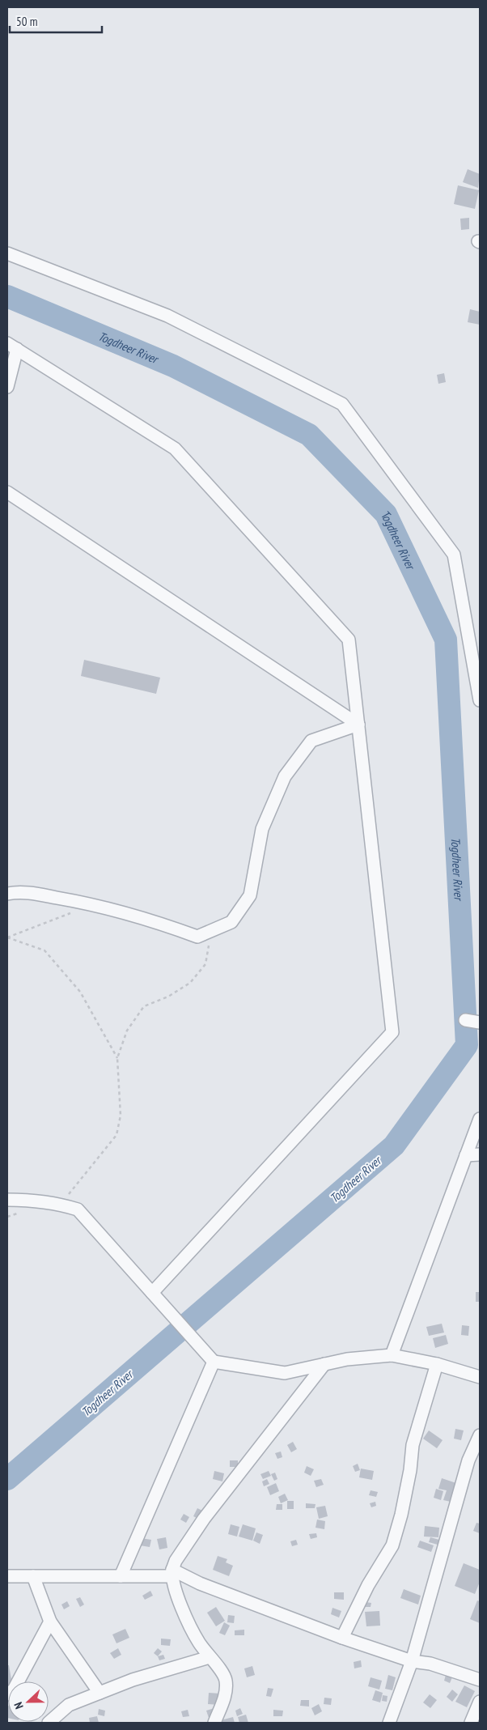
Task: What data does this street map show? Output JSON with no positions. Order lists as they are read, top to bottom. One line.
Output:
{"water":["Togdheer River"],"scale_bar":"50 m","north":"left"}
